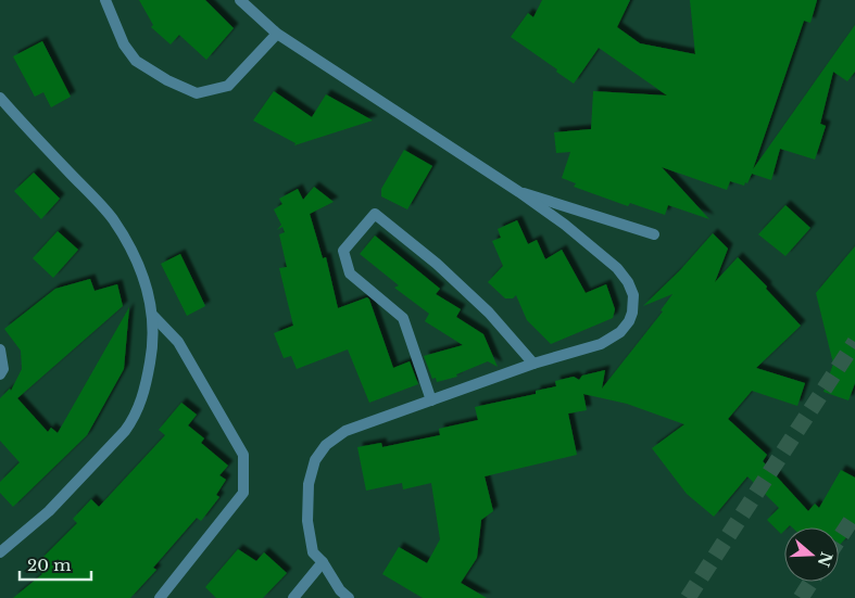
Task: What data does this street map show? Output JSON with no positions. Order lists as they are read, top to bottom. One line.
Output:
{"scale_bar":"20 m","north":"right"}
